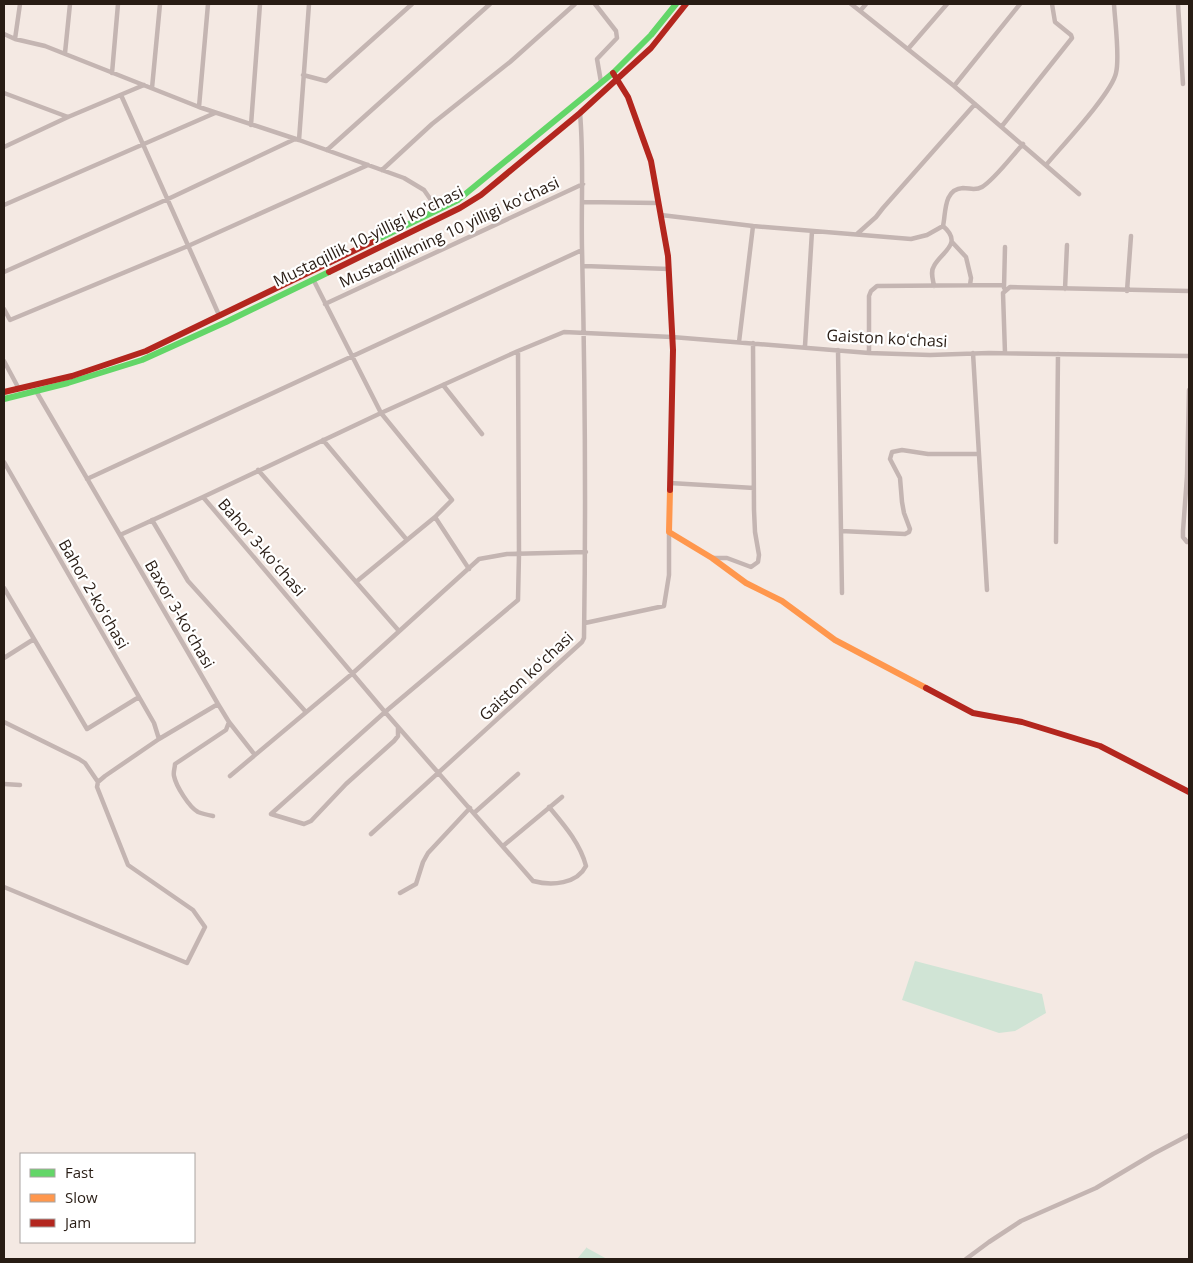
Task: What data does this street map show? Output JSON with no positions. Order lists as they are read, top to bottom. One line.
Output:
{"streets":{"main road":["Mustaqillik 10-yilligi ko'chasi"],"street":["Mustaqillikning 10 yilligi koʻchasi","Gaiston koʻchasi","Bahor 3-koʻchasi","Bahor 2-koʻchasi","Baxor 3-koʻchasi"]},"crossings":[["Mustaqillikning 10 yilligi koʻchasi","Gaiston koʻchasi"],["Mustaqillik 10-yilligi ko'chasi","Gaiston koʻchasi"],["Gaiston koʻchasi","Bahor 3-koʻchasi"],["Bahor 3-koʻchasi","Baxor 3-koʻchasi"]],"legend":["Fast","Slow","Jam"]}
